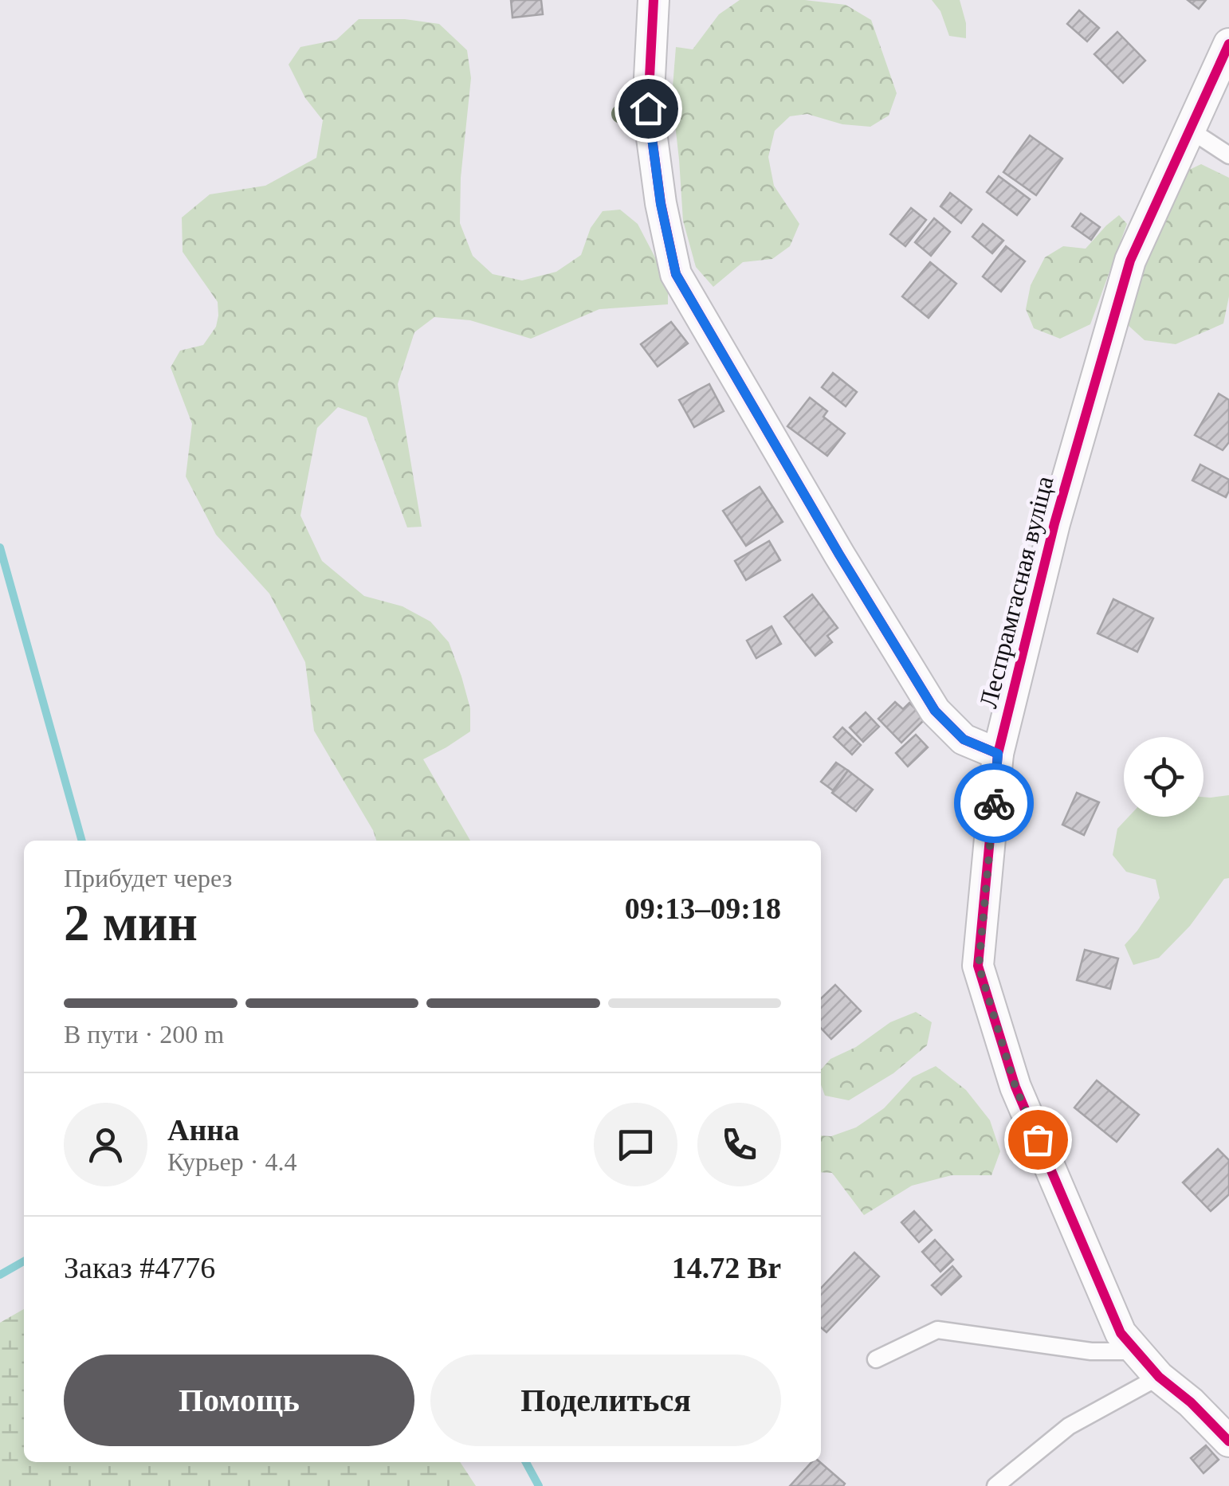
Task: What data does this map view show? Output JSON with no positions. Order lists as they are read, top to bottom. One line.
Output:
{"streets":{"street":["Леспрамгасная вуліца"]},"page":{"heading":["2 мин","Прибудет через","09:13–09:18"],"panel":["Анна","Курьер · 4.4","Заказ #4776","14.72 Br"],"bar":"В пути · 200 m","buttons":["Помощь","Поделиться"]}}
